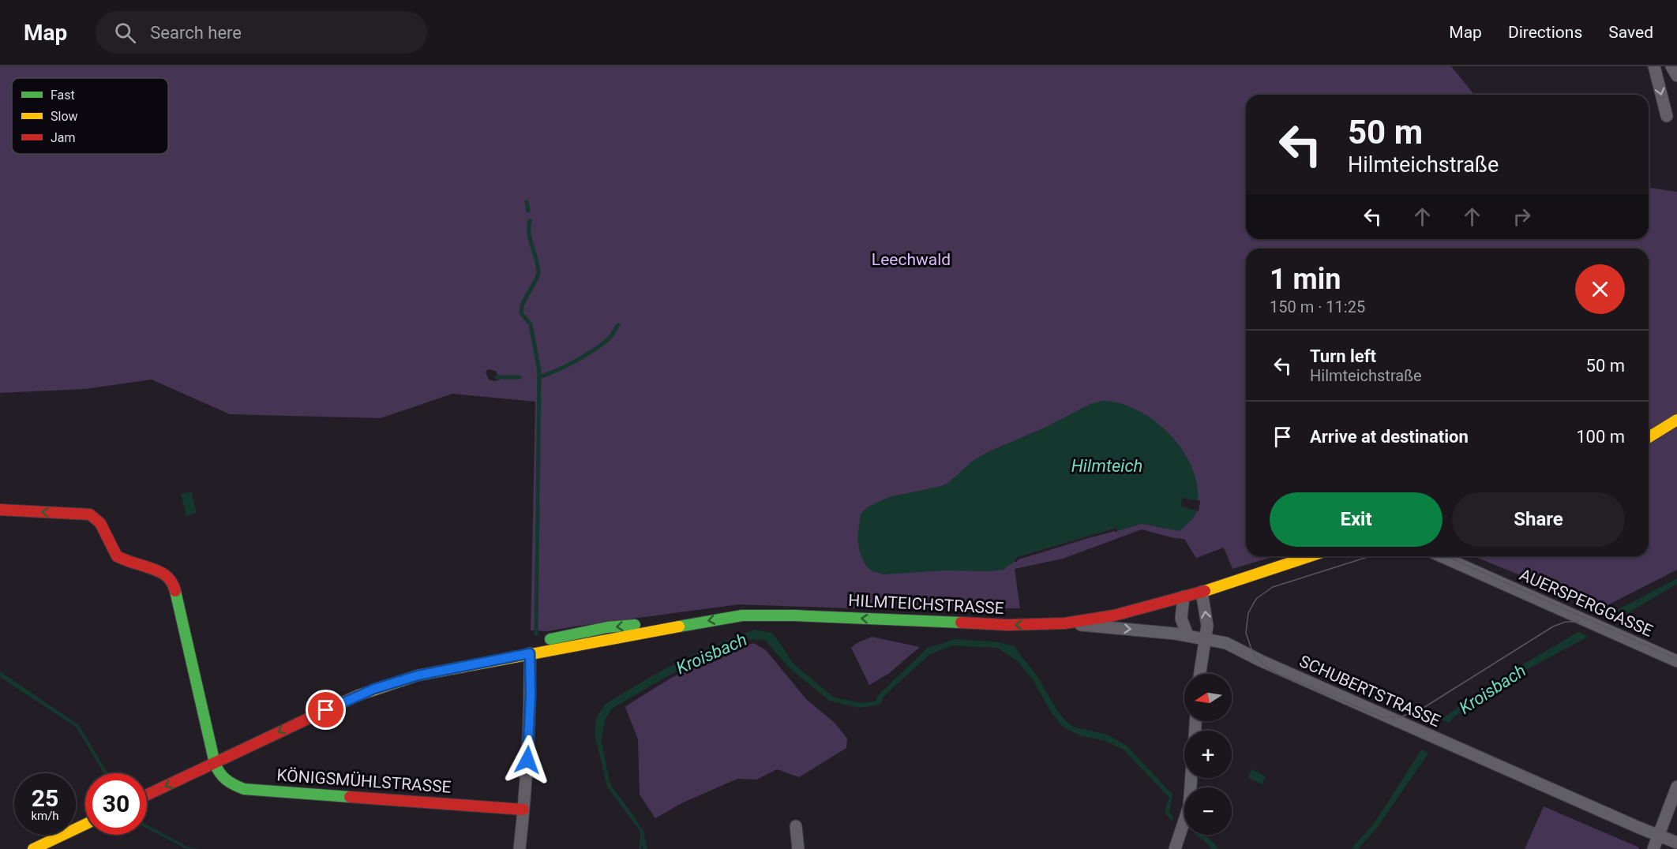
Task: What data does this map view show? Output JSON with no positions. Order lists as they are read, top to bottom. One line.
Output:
{"streets":{"main road":["HILMTEICHSTRASSE","KÖNIGSMÜHLSTRASSE"],"street":["AUERSPERGGASSE","SCHUBERTSTRASSE"]},"crossings":[["HILMTEICHSTRASSE","SCHUBERTSTRASSE"],["HILMTEICHSTRASSE","KÖNIGSMÜHLSTRASSE"]],"one_way":["HILMTEICHSTRASSE"],"water":["Hilmteich","Kroisbach"],"parks":["Leechwald"],"legend":["Fast","Slow","Jam"],"north":"left","page":{"header":"Map","search":"Search here","nav":["Map","Directions","Saved"],"turn":["50 m","Hilmteichstraße"],"heading":["1 min","150 m · 11:25"],"list":[{"name":"Turn left","note":"Hilmteichstraße","value":"50 m"},{"name":"Arrive at destination","value":"100 m"}],"buttons":["Exit","Share"],"map_buttons":["+","−"],"speed":"25 km/h","limit":"30"}}
